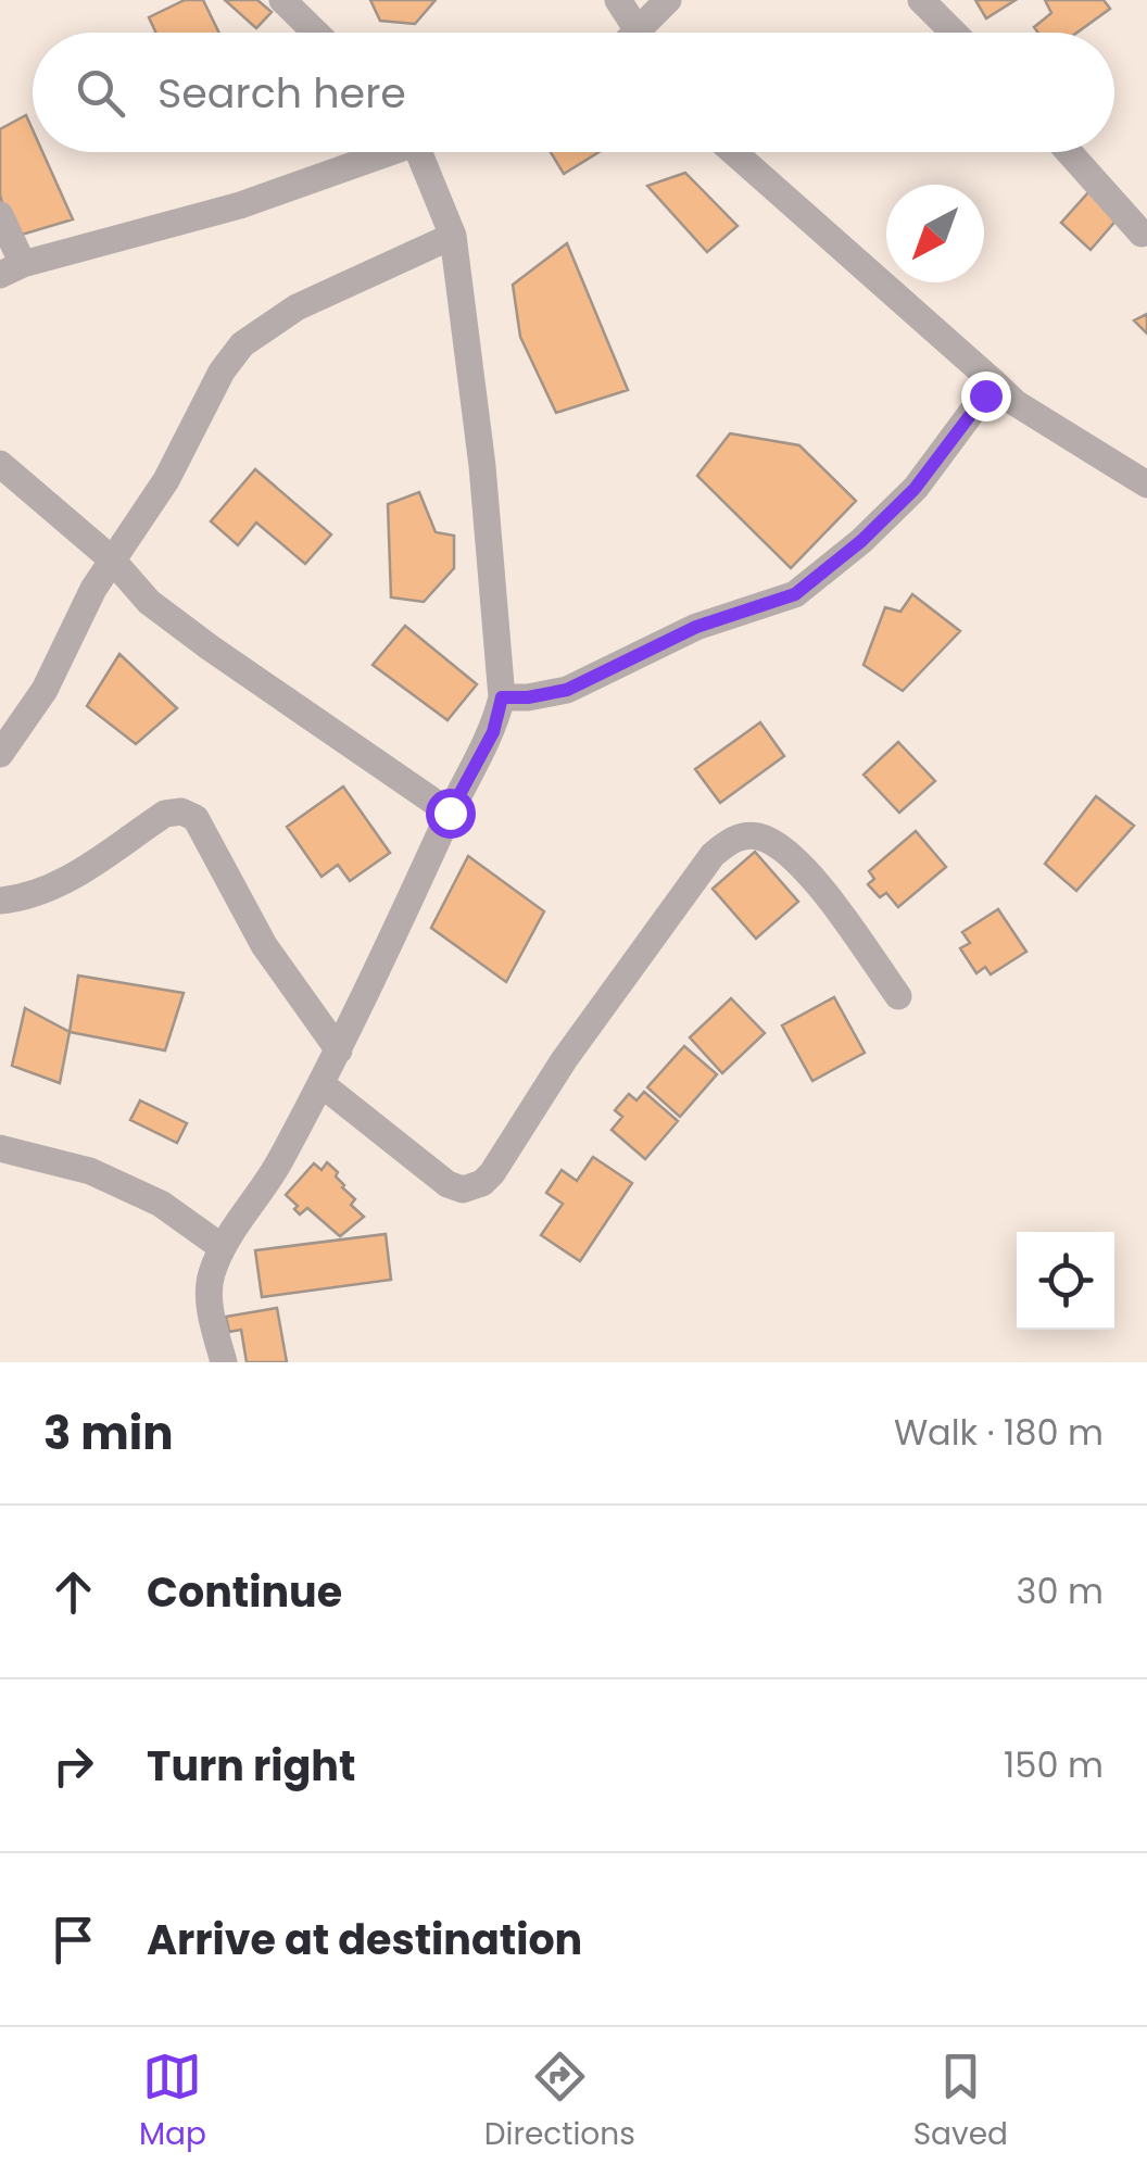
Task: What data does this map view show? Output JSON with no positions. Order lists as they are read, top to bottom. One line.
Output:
{"north":"bottom left","page":{"search":"Search here","heading":["3 min","Walk · 180 m"],"list":[["Continue","30 m"],["Turn right","150 m"],"Arrive at destination"],"nav":["Map","Directions","Saved"]}}
